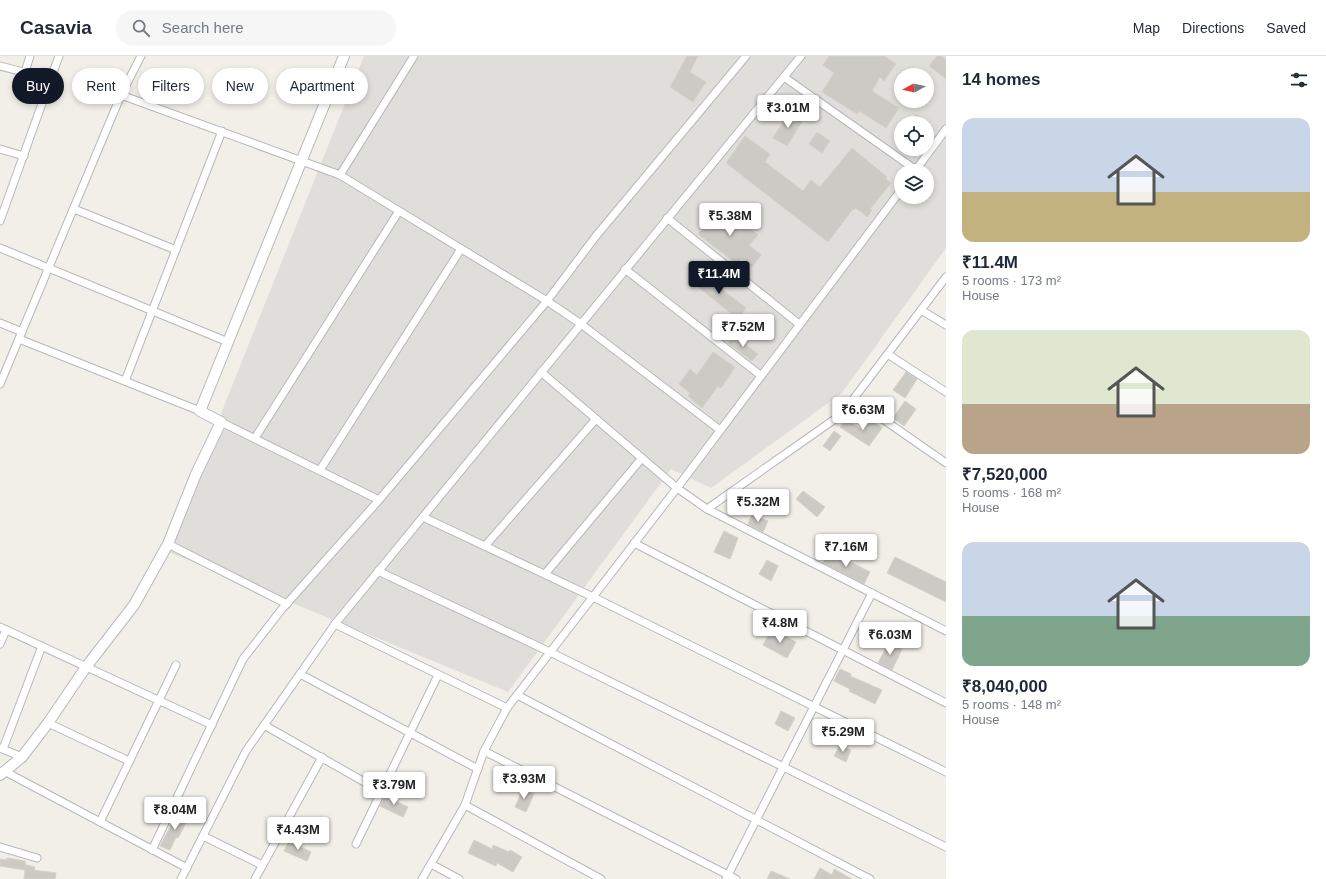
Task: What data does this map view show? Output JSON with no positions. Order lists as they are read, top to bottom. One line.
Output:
{"north":"left","page":{"header":"Casavia","search":"Search here","nav":["Map","Directions","Saved"],"heading":"14 homes","chip":["Buy","Rent","Filters","New","Apartment"],"price":["₹3.01M","₹5.38M","₹11.4M","₹7.52M","₹6.63M","₹5.32M","₹7.16M","₹4.8M","₹6.03M","₹5.29M","₹3.93M","₹3.79M","₹8.04M","₹4.43M"],"list":[{"name":"₹11.4M","note":"5 rooms · 173 m² · House"},{"name":"₹7,520,000","note":"5 rooms · 168 m² · House"},{"name":"₹8,040,000","note":"5 rooms · 148 m² · House"}]}}
